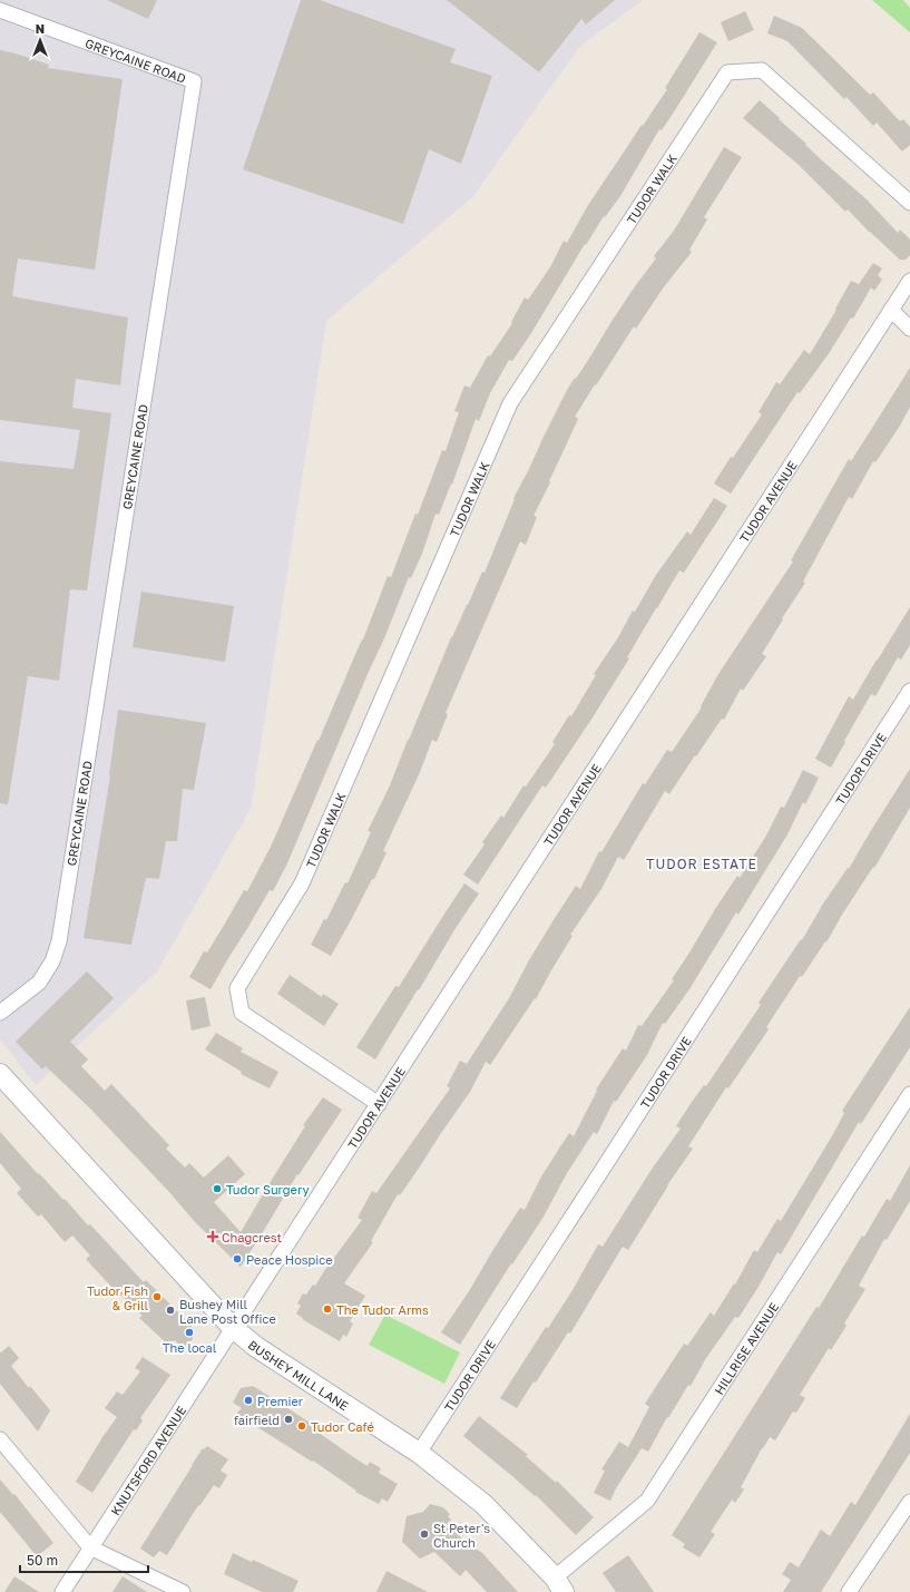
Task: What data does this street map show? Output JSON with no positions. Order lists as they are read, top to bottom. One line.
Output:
{"streets":{"street":["GREYCAINE ROAD","TUDOR WALK","TUDOR AVENUE","TUDOR DRIVE","HILLRISE AVENUE","BUSHEY MILL LANE","KNUTSFORD AVENUE"]},"crossings":[["TUDOR WALK","TUDOR AVENUE"],["TUDOR AVENUE","BUSHEY MILL LANE"],["TUDOR AVENUE","KNUTSFORD AVENUE"],["TUDOR DRIVE","BUSHEY MILL LANE"],["HILLRISE AVENUE","BUSHEY MILL LANE"],["BUSHEY MILL LANE","KNUTSFORD AVENUE"]],"districts":["TUDOR ESTATE"],"places":{"other":["Tudor Surgery","Peace Hospice","Tudor Fish & Grill","The Tudor Arms","Bushey Mill Lane Post Office","The local","Premier","fairfield","Tudor Café","St Peter's Church"],"health":["Chagcrest"]},"scale_bar":"50 m","north":"top"}
